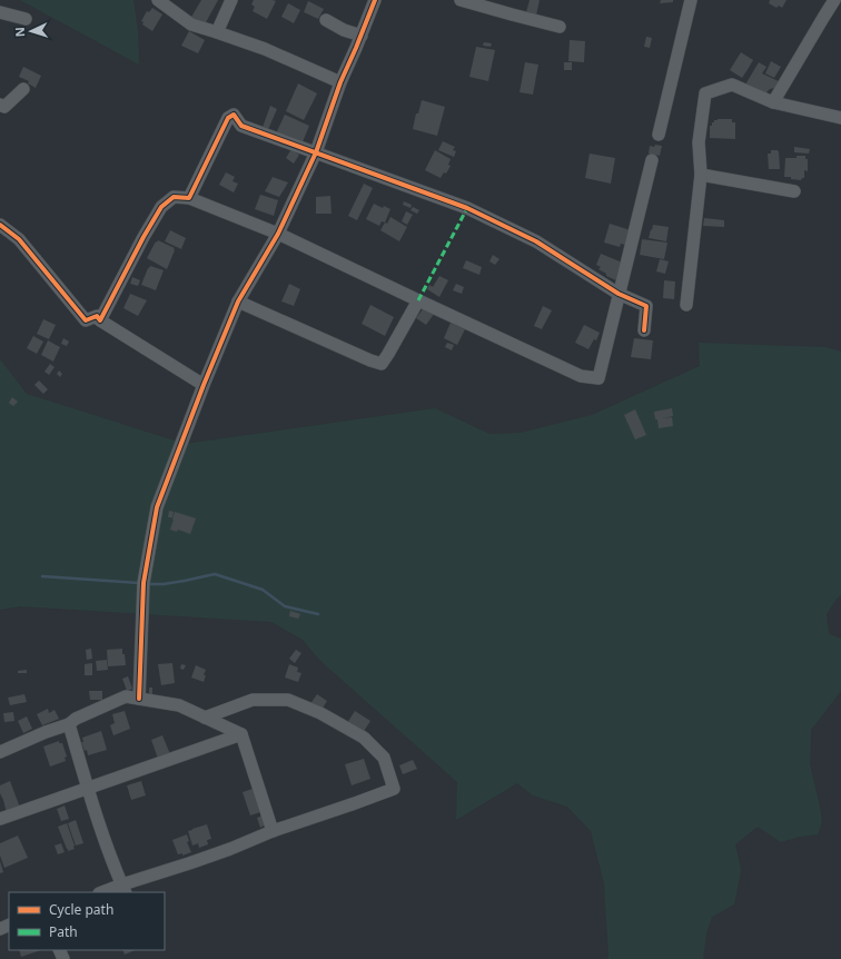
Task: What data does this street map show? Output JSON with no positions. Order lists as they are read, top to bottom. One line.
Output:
{"legend":["Cycle path","Path"],"north":"left"}
